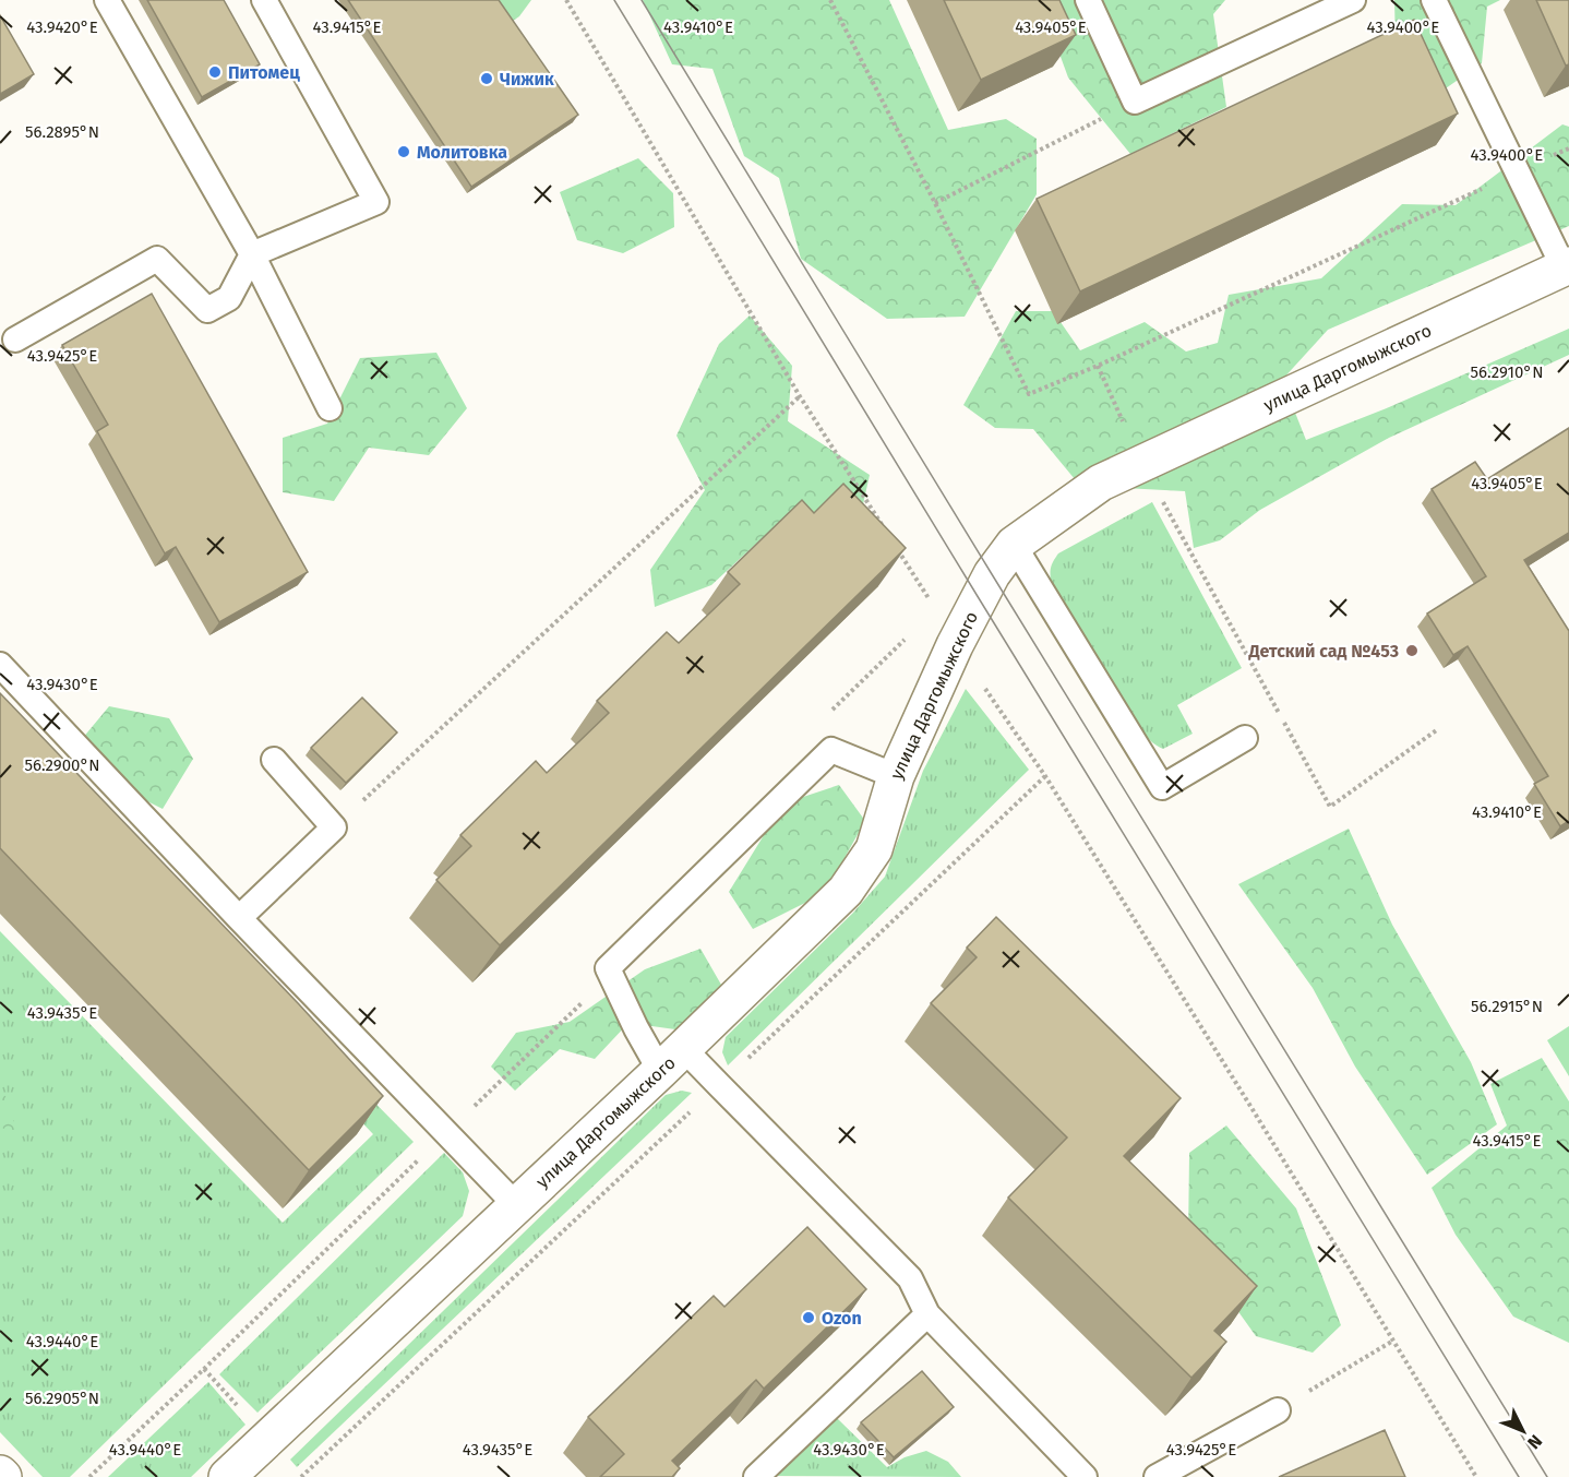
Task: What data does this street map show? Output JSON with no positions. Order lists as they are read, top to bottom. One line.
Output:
{"streets":{"street":["улица Даргомыжского"]},"places":["Питомец","Чижик","Молитовка","Детский сад №453","Ozon"],"north":"bottom right","coordinates":["43.9420°E","43.9410°E","43.9405°E","43.9415°E","43.9400°E","56.2895°N","43.9425°E","56.2910°N","43.9430°E","56.2900°N","56.2915°N","43.9435°E","43.9440°E","56.2905°N"]}
